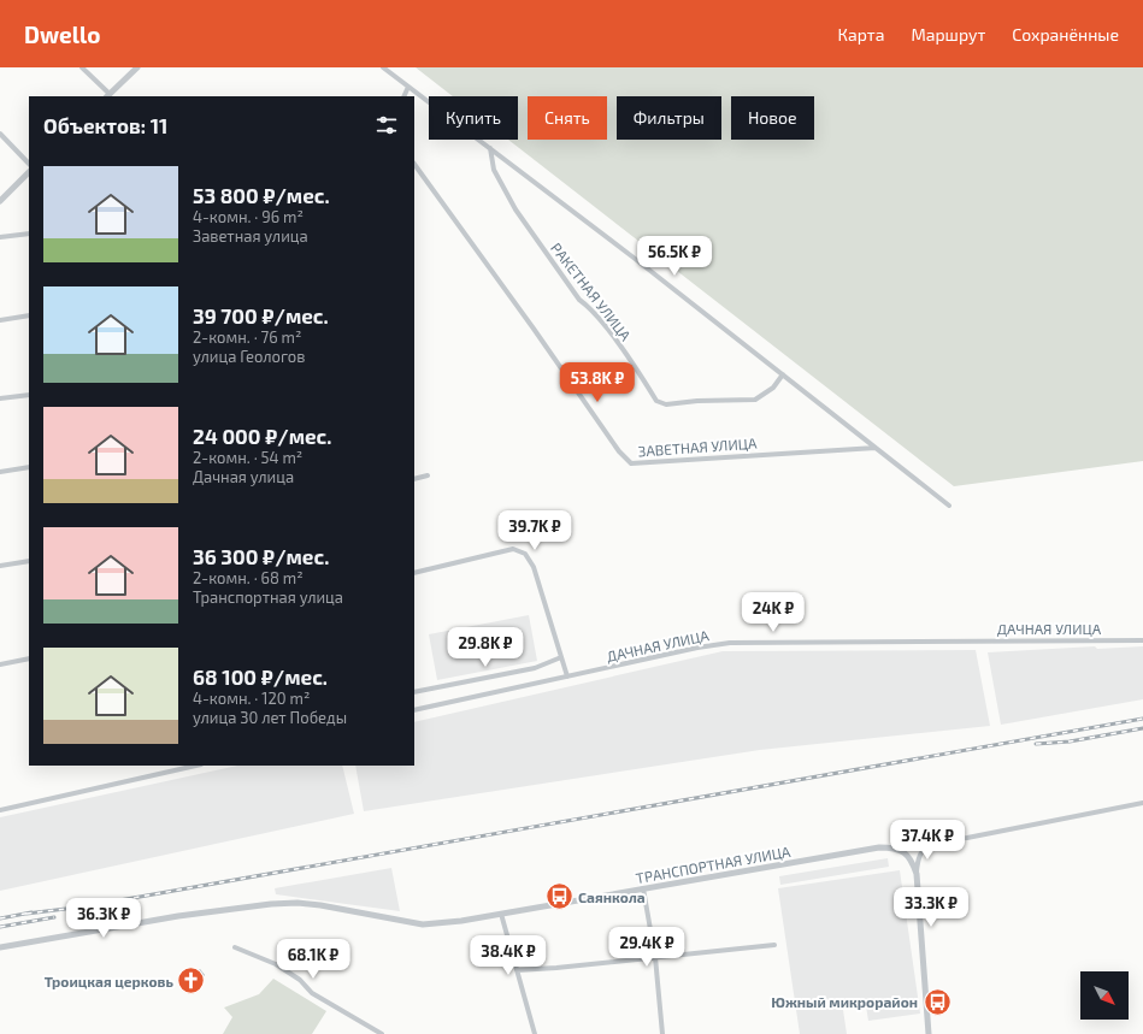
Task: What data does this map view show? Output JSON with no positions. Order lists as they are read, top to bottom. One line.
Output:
{"streets":{"street":["РАКЕТНАЯ УЛИЦА","ЗАВЕТНАЯ УЛИЦА","ДАЧНАЯ УЛИЦА","ТРАНСПОРТНАЯ УЛИЦА"]},"places":{"bus stop":["Саянкола","Южный микрорайон"],"church":["Троицкая церковь"]},"north":"bottom right","page":{"header":"Dwello","nav":["Карта","Маршрут","Сохранённые"],"chip":["Купить","Снять","Фильтры","Новое"],"heading":"Объектов: 11","list":[{"name":"53 800 ₽/мес.","note":"4-комн. · 96 m² · Заветная улица"},{"name":"39 700 ₽/мес.","note":"2-комн. · 76 m² · улица Геологов"},{"name":"24 000 ₽/мес.","note":"2-комн. · 54 m² · Дачная улица"},{"name":"36 300 ₽/мес.","note":"2-комн. · 68 m² · Транспортная улица"},{"name":"68 100 ₽/мес.","note":"4-комн. · 120 m² · улица 30 лет Победы"}],"price":["56.5K ₽","53.8K ₽","39.7K ₽","24K ₽","29.8K ₽","37.4K ₽","33.3K ₽","36.3K ₽","29.4K ₽","38.4K ₽","68.1K ₽"]}}
